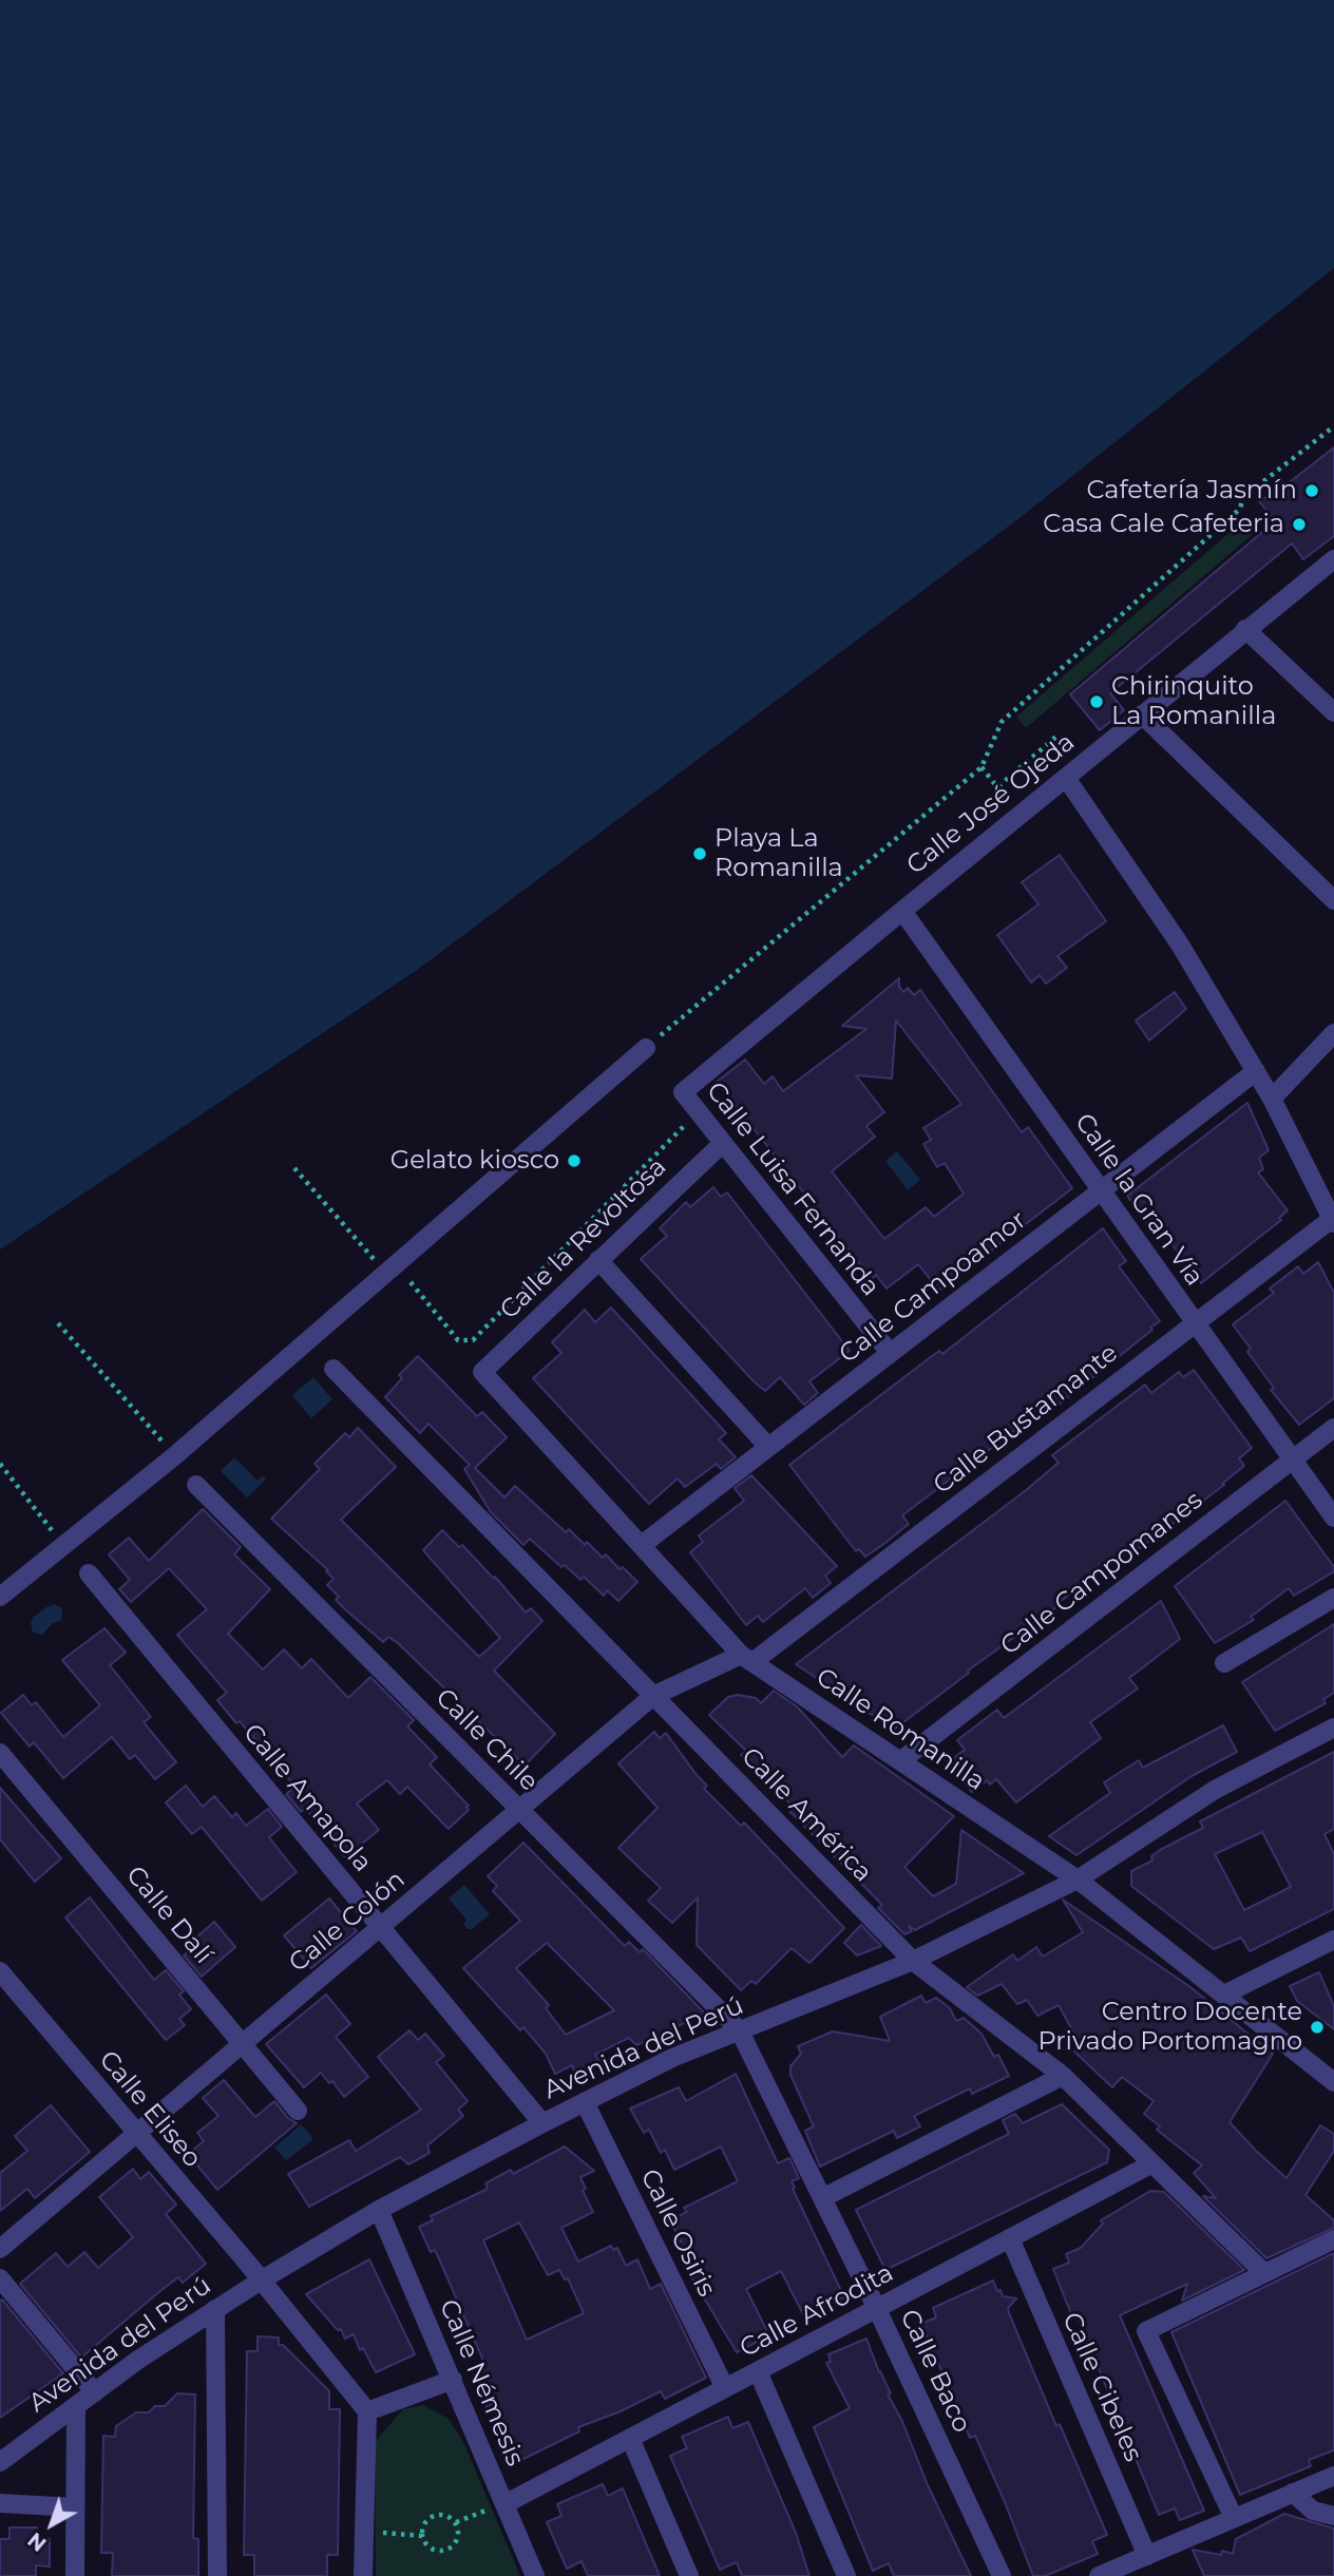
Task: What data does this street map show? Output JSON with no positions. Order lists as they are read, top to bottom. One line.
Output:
{"streets":{"street":["Calle José Ojeda","Calle Luisa Fernanda","Calle la Gran Vía","Calle la Revoltosa","Calle Campoamor","Calle Bustamante","Calle Campomanes","Calle Romanilla","Calle Chile","Calle Amapola","Calle América","Calle Dalí","Calle Colón","Avenida del Perú","Calle Eliseo","Calle Osiris","Calle Afrodita","Calle Baco","Calle Némesis","Calle Cibeles"]},"crossings":[["Calle José Ojeda","Calle Luisa Fernanda"],["Calle José Ojeda","Calle la Gran Vía"],["Calle Luisa Fernanda","Calle la Revoltosa"],["Calle Luisa Fernanda","Calle Campoamor"],["Calle la Gran Vía","Calle Campoamor"],["Calle la Gran Vía","Calle Bustamante"],["Calle la Gran Vía","Calle Campomanes"],["Calle la Revoltosa","Calle Romanilla"],["Calle Campoamor","Calle Romanilla"],["Calle Bustamante","Calle Romanilla"],["Calle Bustamante","Calle Colón"],["Calle Campomanes","Calle Romanilla"],["Calle Romanilla","Calle Colón"],["Calle Romanilla","Avenida del Perú"],["Calle Chile","Calle Colón"],["Calle Chile","Avenida del Perú"],["Calle Chile","Calle Baco"],["Calle Amapola","Calle Colón"],["Calle Amapola","Avenida del Perú"],["Calle América","Calle Colón"],["Calle América","Avenida del Perú"],["Calle América","Calle Afrodita"],["Calle Dalí","Calle Colón"],["Calle Colón","Calle Eliseo"],["Avenida del Perú","Calle Eliseo"],["Avenida del Perú","Calle Osiris"],["Avenida del Perú","Calle Baco"],["Avenida del Perú","Calle Némesis"],["Calle Osiris","Calle Afrodita"],["Calle Afrodita","Calle Baco"],["Calle Afrodita","Calle Némesis"],["Calle Afrodita","Calle Cibeles"]],"places":["Cafetería Jasmín","Casa Cale Cafeteria","Chirinquito La Romanilla","Playa La Romanilla","Gelato kiosco","Centro Docente Privado Portomagno"],"north":"bottom left"}
